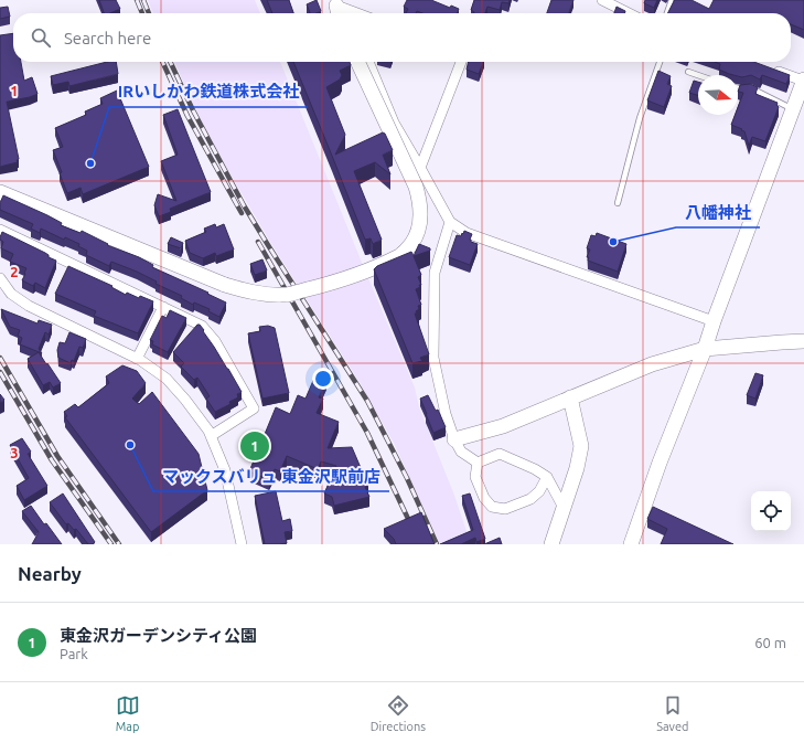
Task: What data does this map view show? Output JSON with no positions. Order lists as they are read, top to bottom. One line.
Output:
{"places":["IRいしかわ鉄道株式会社","八幡神社","マックスバリュ 東金沢駅前店"],"north":"right","page":{"search":"Search here","pins":"1","heading":"Nearby","list":[{"mark":"1","name":"東金沢ガーデンシティ公園","note":"Park","value":"60 m"}],"nav":["Map","Directions","Saved"]},"grid":{"rows":["1","2","3"]}}
